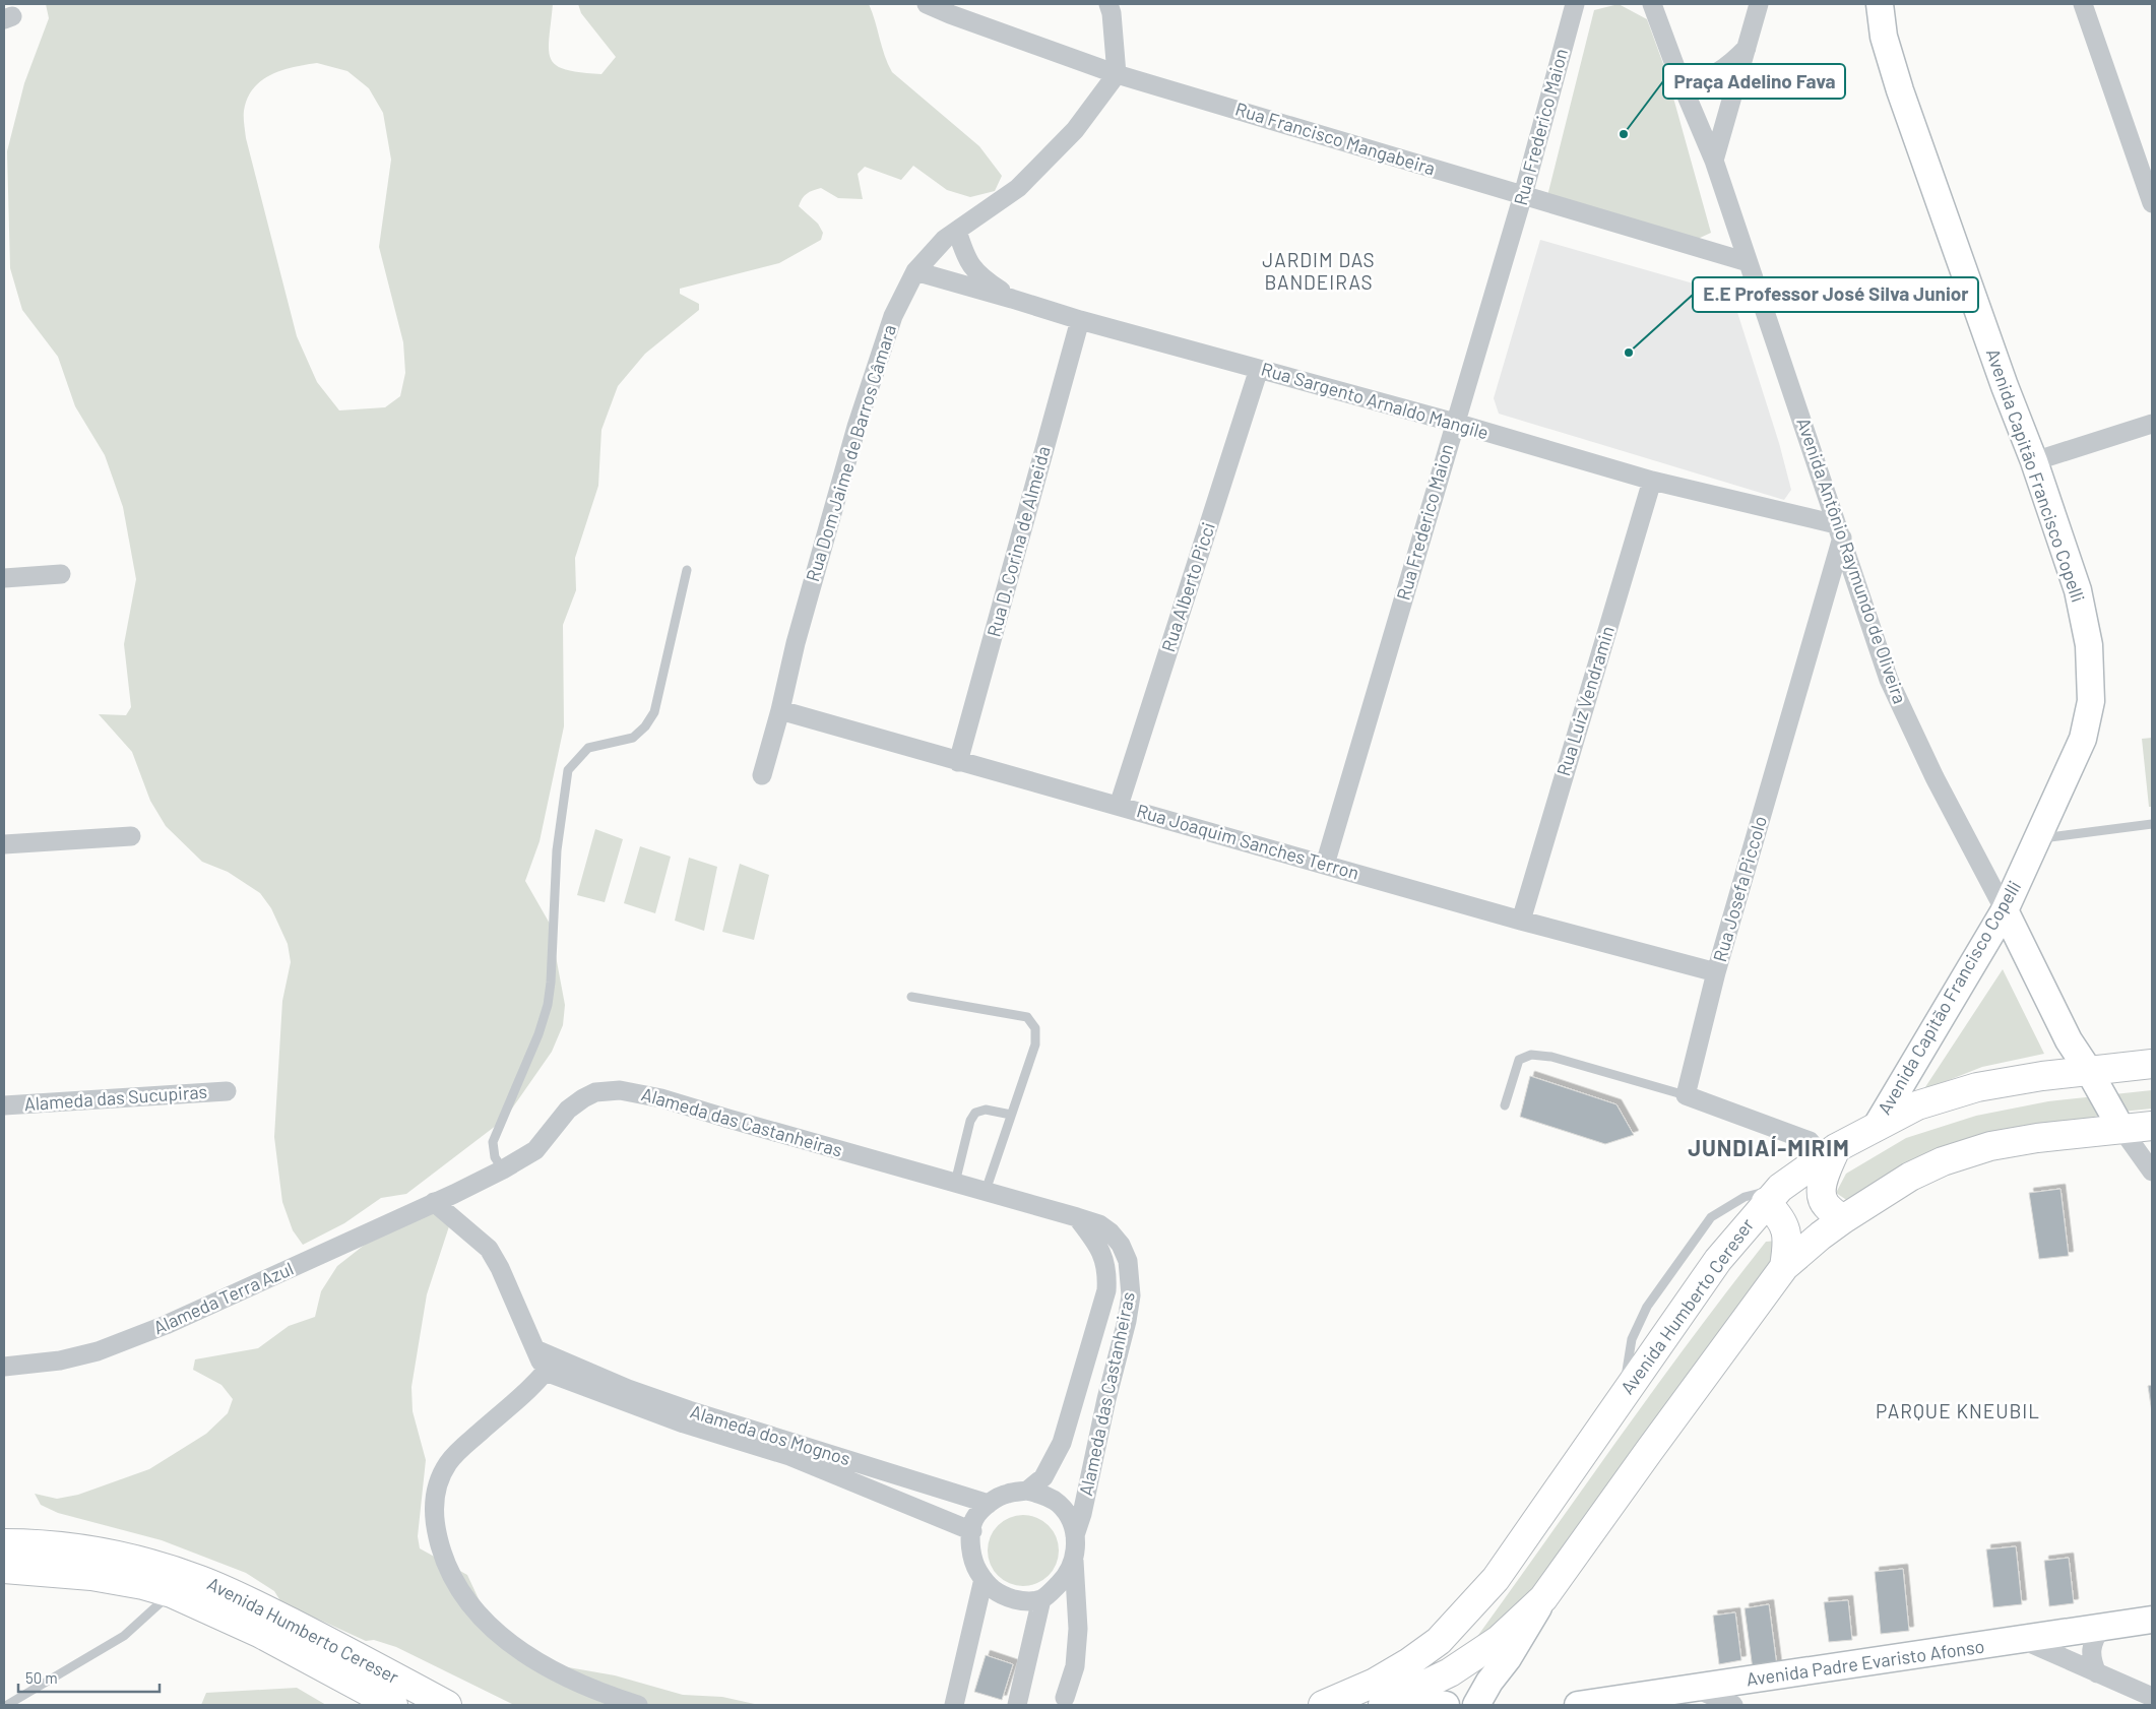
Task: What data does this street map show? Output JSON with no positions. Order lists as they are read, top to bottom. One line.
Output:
{"streets":{"main road":["Avenida Capitão Francisco Copelli","Avenida Antônio Raymundo de Oliveira","Avenida Humberto Cereser","Avenida Padre Evaristo Afonso"],"street":["Rua Frederico Maion","Rua Francisco Mangabeira","Rua Sargento Arnaldo Mangile","Rua Dom Jaime de Barros Câmara","Rua D. Corina de Almeida","Rua Alberto Picci","Rua Luiz Vendramin","Rua Joaquim Sanches Terron","Rua Josefa Piccolo","Alameda das Sucupiras","Alameda das Castanheiras","Alameda Terra Azul","Alameda dos Mognos"]},"crossings":[["Rua Frederico Maion","Rua Francisco Mangabeira"],["Rua Frederico Maion","Rua Sargento Arnaldo Mangile"],["Rua Frederico Maion","Rua Joaquim Sanches Terron"],["Rua Francisco Mangabeira","Rua Dom Jaime de Barros Câmara"],["Rua Francisco Mangabeira","Avenida Antônio Raymundo de Oliveira"],["Rua Sargento Arnaldo Mangile","Rua Dom Jaime de Barros Câmara"],["Rua Sargento Arnaldo Mangile","Rua D. Corina de Almeida"],["Rua Sargento Arnaldo Mangile","Avenida Antônio Raymundo de Oliveira"],["Rua Sargento Arnaldo Mangile","Rua Alberto Picci"],["Rua Sargento Arnaldo Mangile","Rua Luiz Vendramin"],["Rua Sargento Arnaldo Mangile","Rua Josefa Piccolo"],["Rua Dom Jaime de Barros Câmara","Rua Joaquim Sanches Terron"],["Avenida Capitão Francisco Copelli","Avenida Antônio Raymundo de Oliveira"],["Avenida Capitão Francisco Copelli","Avenida Humberto Cereser"],["Rua D. Corina de Almeida","Rua Joaquim Sanches Terron"],["Avenida Antônio Raymundo de Oliveira","Rua Josefa Piccolo"],["Avenida Antônio Raymundo de Oliveira","Avenida Humberto Cereser"],["Rua Alberto Picci","Rua Joaquim Sanches Terron"],["Rua Luiz Vendramin","Rua Joaquim Sanches Terron"],["Rua Joaquim Sanches Terron","Rua Josefa Piccolo"],["Alameda das Castanheiras","Alameda Terra Azul"],["Alameda das Castanheiras","Alameda dos Mognos"]],"districts":["JARDIM DAS BANDEIRAS","JUNDIAÍ-MIRIM","PARQUE KNEUBIL"],"places":["Praça Adelino Fava","E.E Professor José Silva Junior"],"scale_bar":"50 m"}
